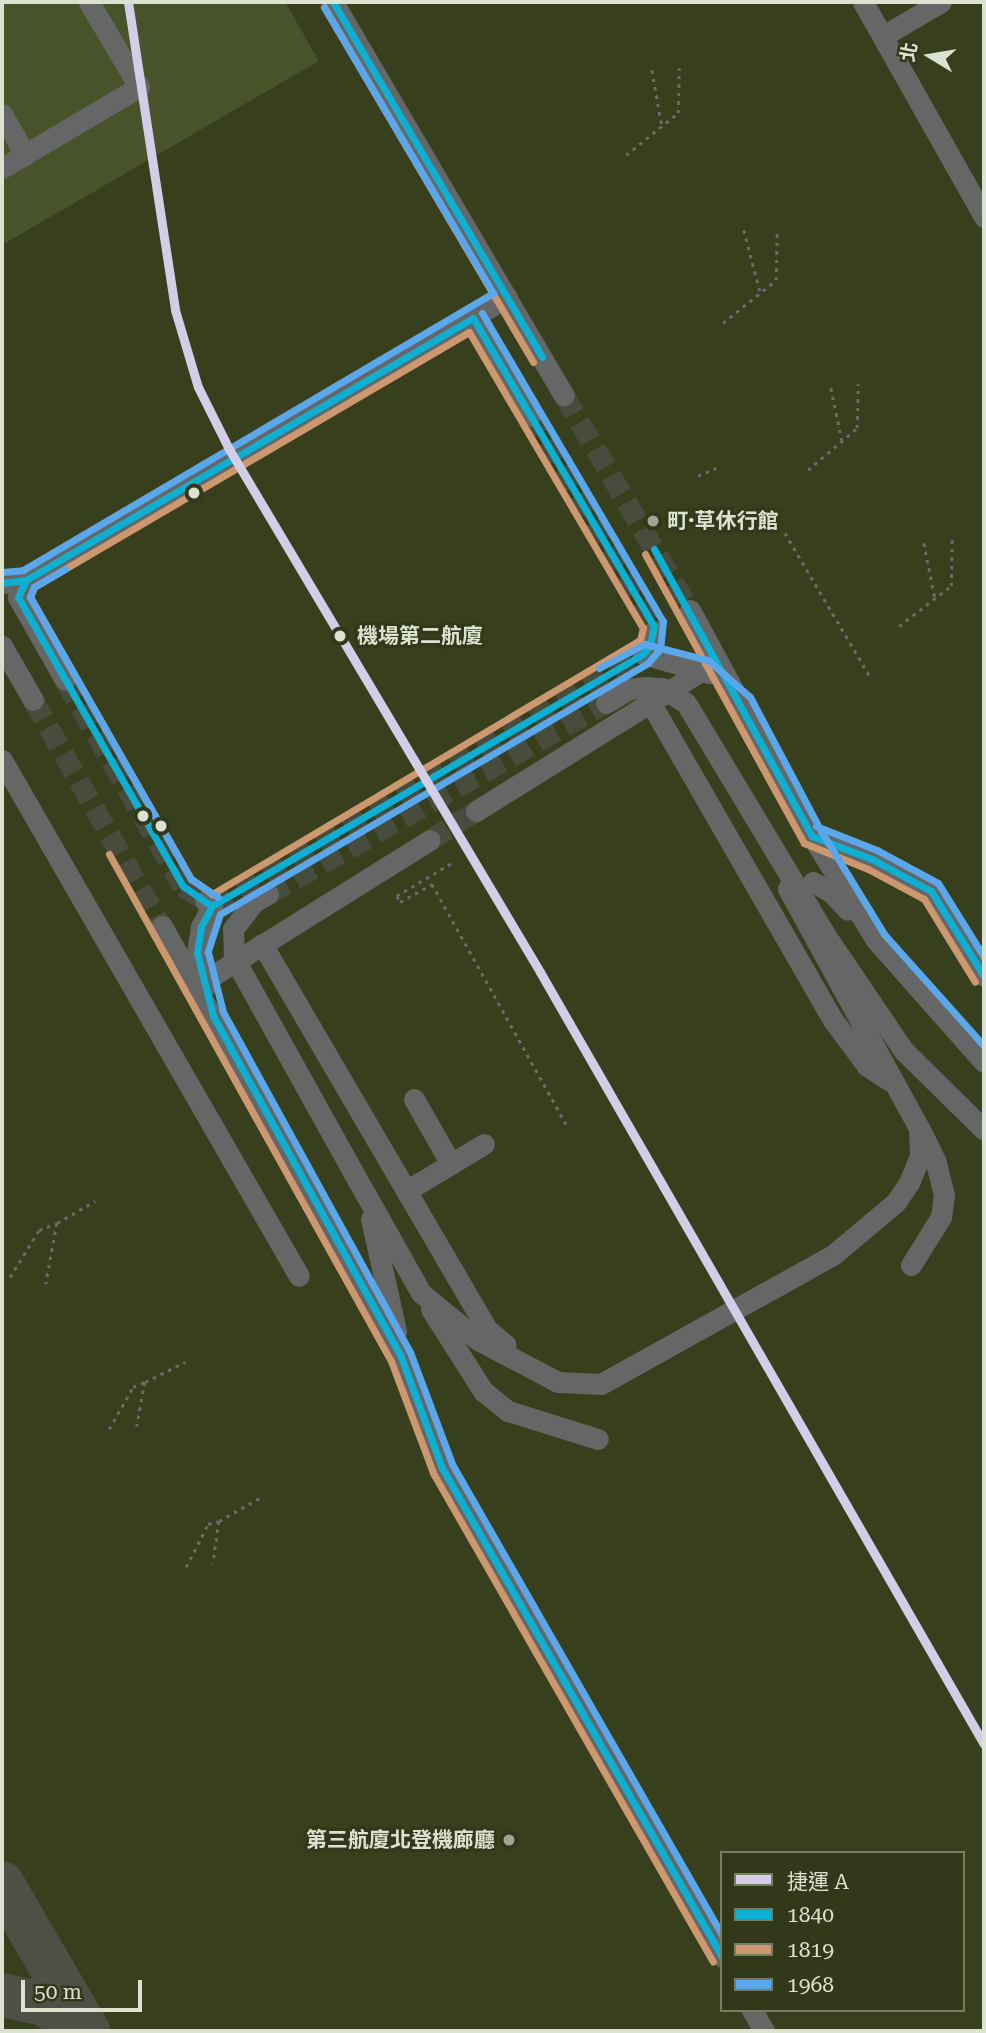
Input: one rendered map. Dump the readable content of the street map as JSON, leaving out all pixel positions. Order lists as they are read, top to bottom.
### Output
{
  "places": ["町·草休行館", "機場第二航廈", "第三航廈北登機廊廳"],
  "lines": [
    "metro line A",
    "transit line 1840",
    "transit line 1819",
    "transit line 1968"
  ],
  "legend": [
    "捷運 A",
    "1840",
    "1819",
    "1968"
  ],
  "scale_bar": "50 m",
  "north": "left"
}
